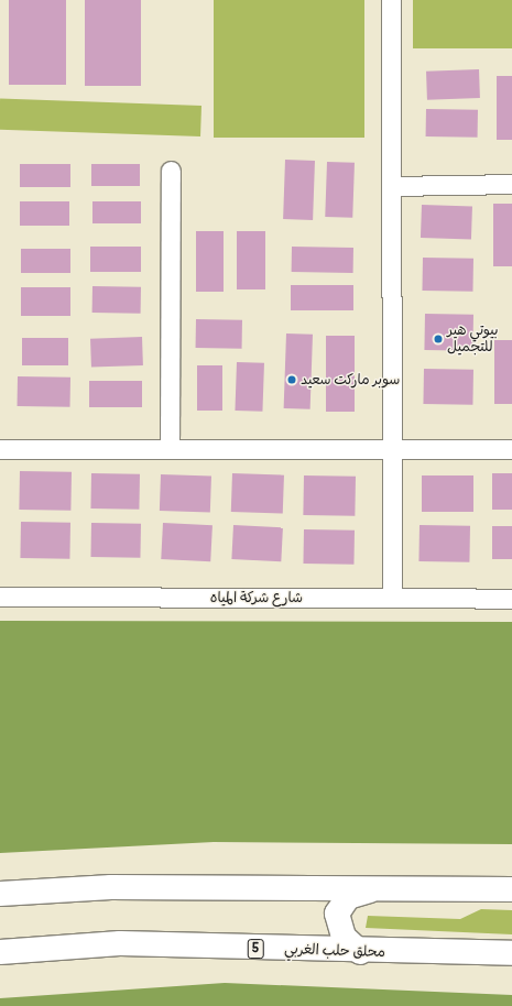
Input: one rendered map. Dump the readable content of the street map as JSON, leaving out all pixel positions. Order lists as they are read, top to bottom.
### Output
{
  "streets": {
    "highway": ["5", "محلق حلب الغربي"],
    "street": ["شارع شركة المياه"]
  },
  "places": ["بيوتي هير للتجميل", "سوبر ماركت سعيد"]
}
